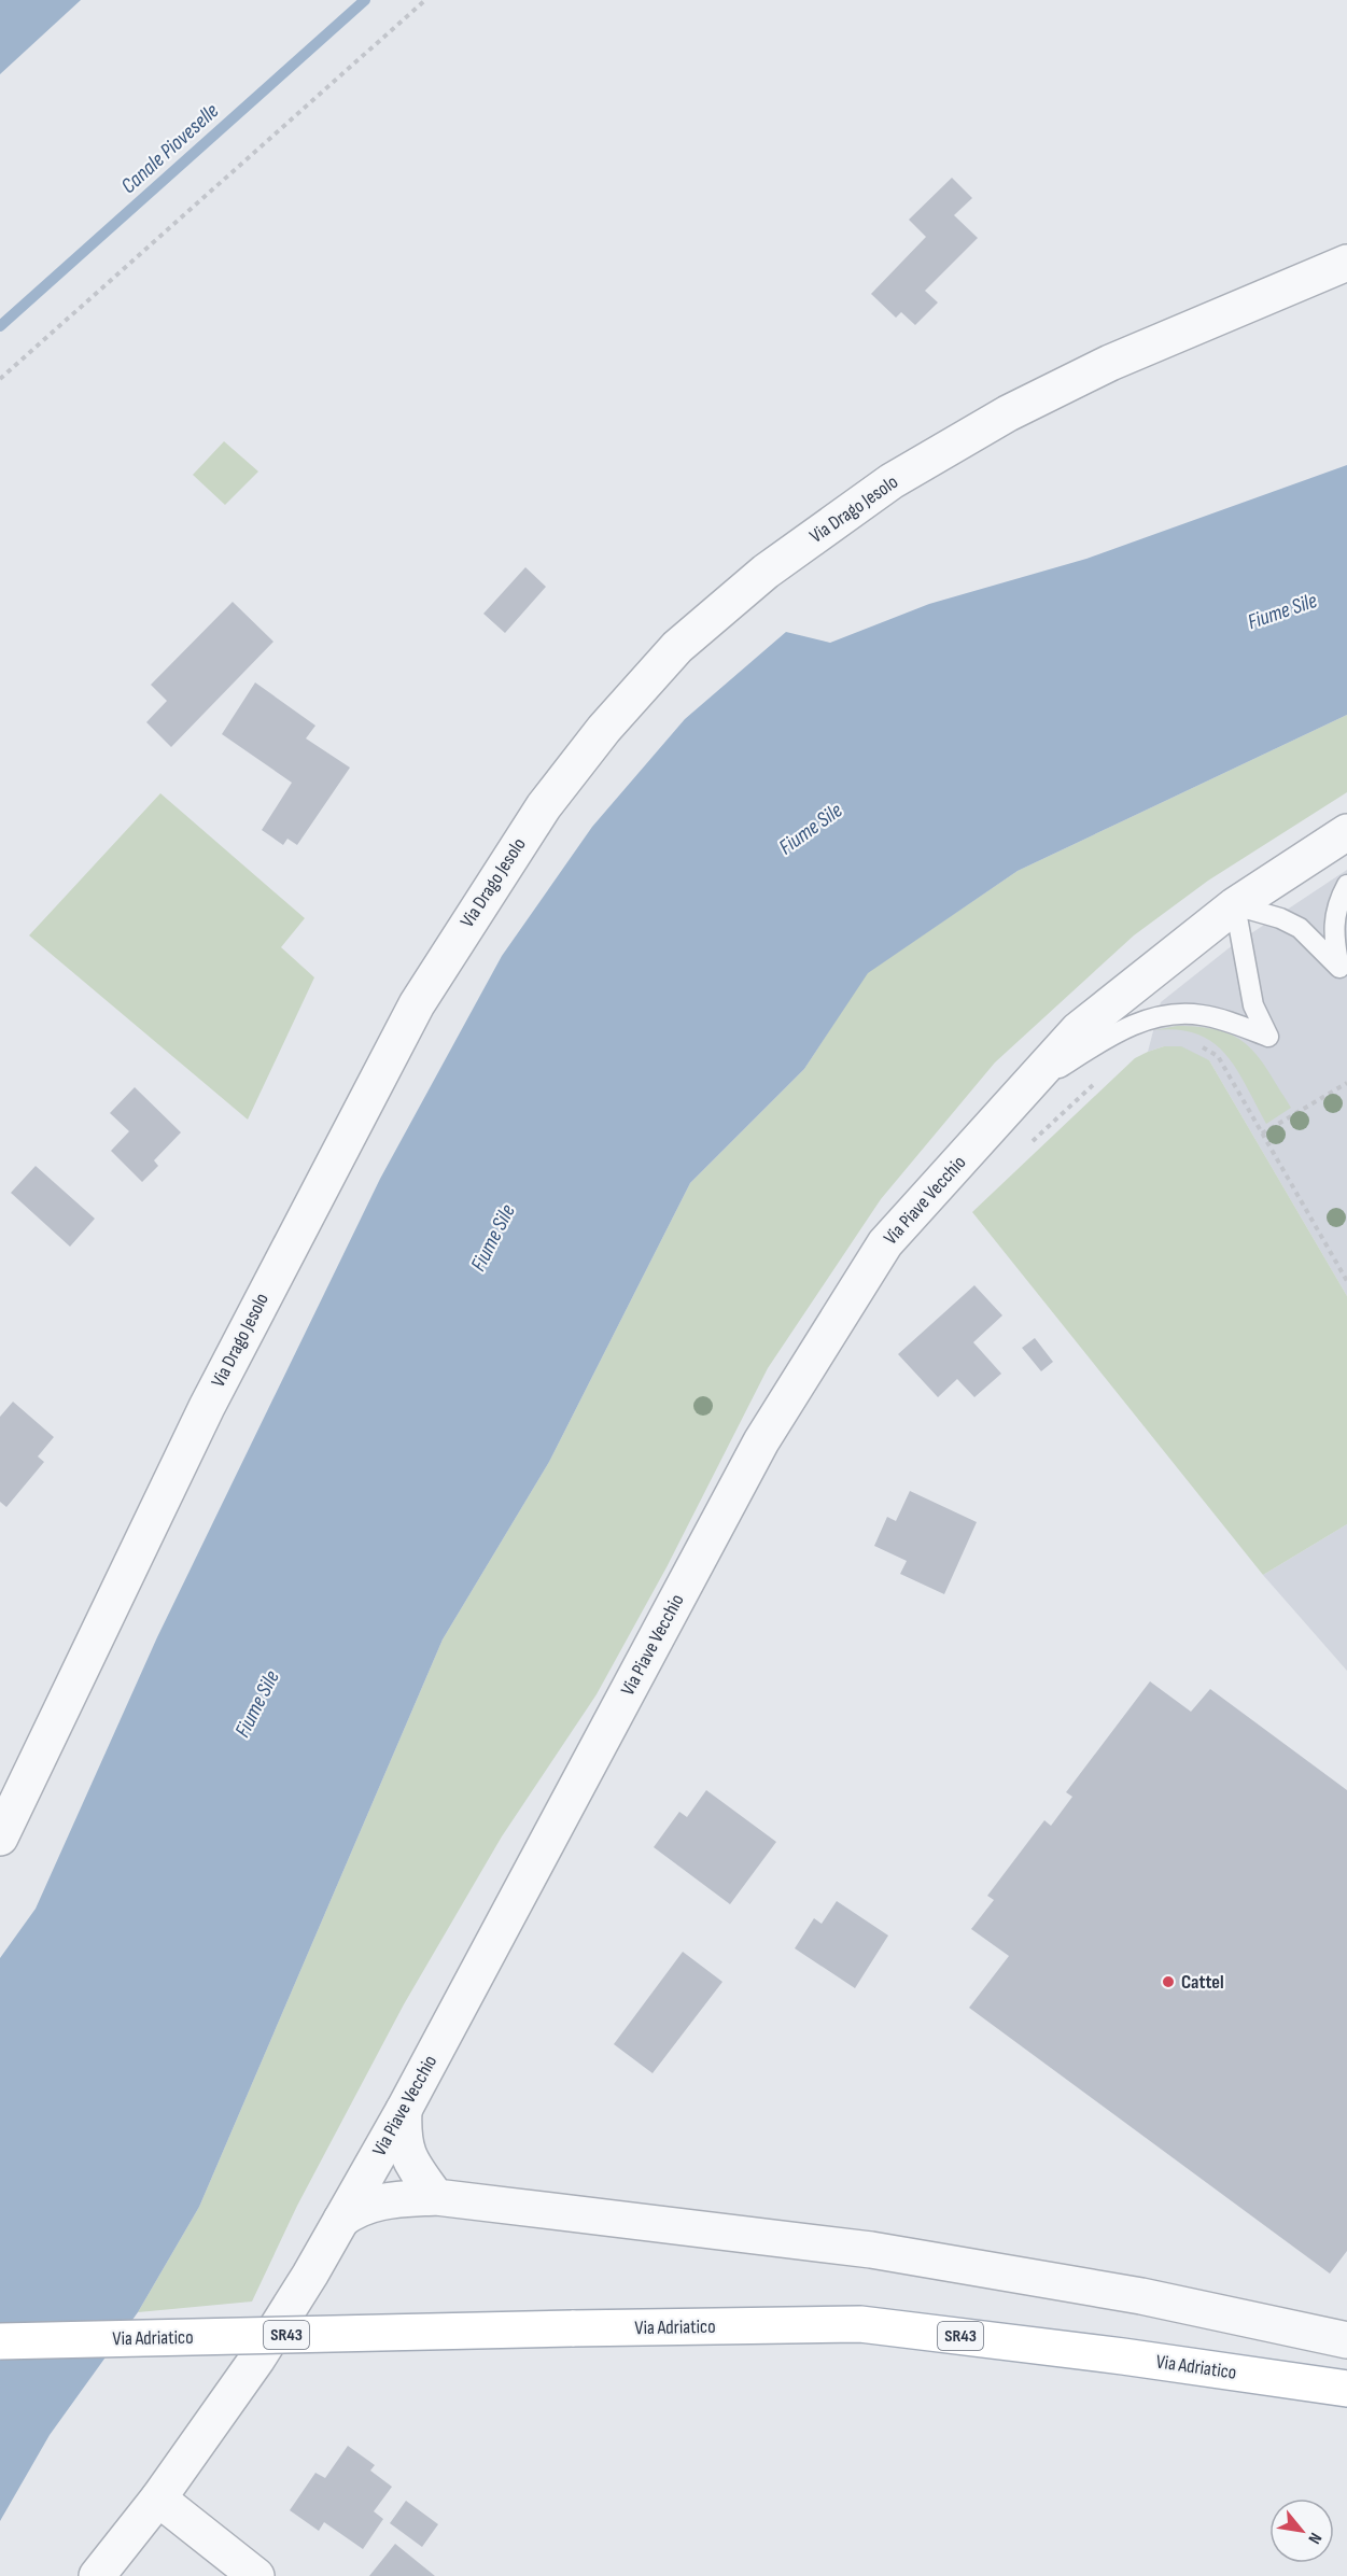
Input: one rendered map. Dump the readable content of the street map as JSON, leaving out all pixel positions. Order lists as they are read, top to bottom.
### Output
{
  "streets": {
    "main road": ["Via Adriatico", "SR43"],
    "street": ["Via Drago Jesolo", "Via Piave Vecchio"]
  },
  "water": ["Canale Pioveselle", "Fiume Sile"],
  "places": ["Cattel"],
  "north": "bottom right"
}
